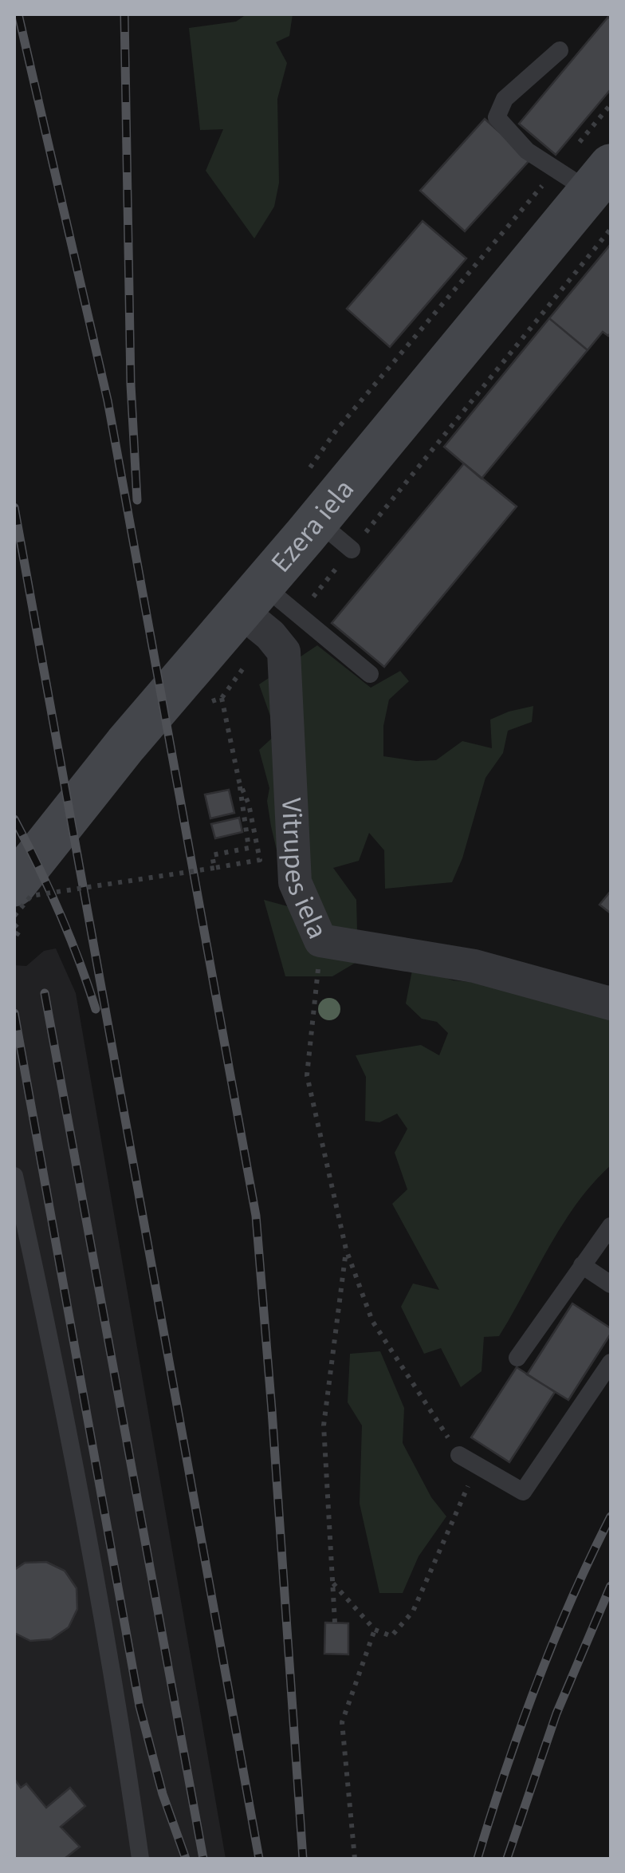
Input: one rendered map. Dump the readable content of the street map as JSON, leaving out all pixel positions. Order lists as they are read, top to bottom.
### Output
{
  "streets": {
    "street": ["Ezera iela", "Vitrupes iela"]
  },
  "crossings": [
    ["Ezera iela", "Vitrupes iela"]
  ]
}
